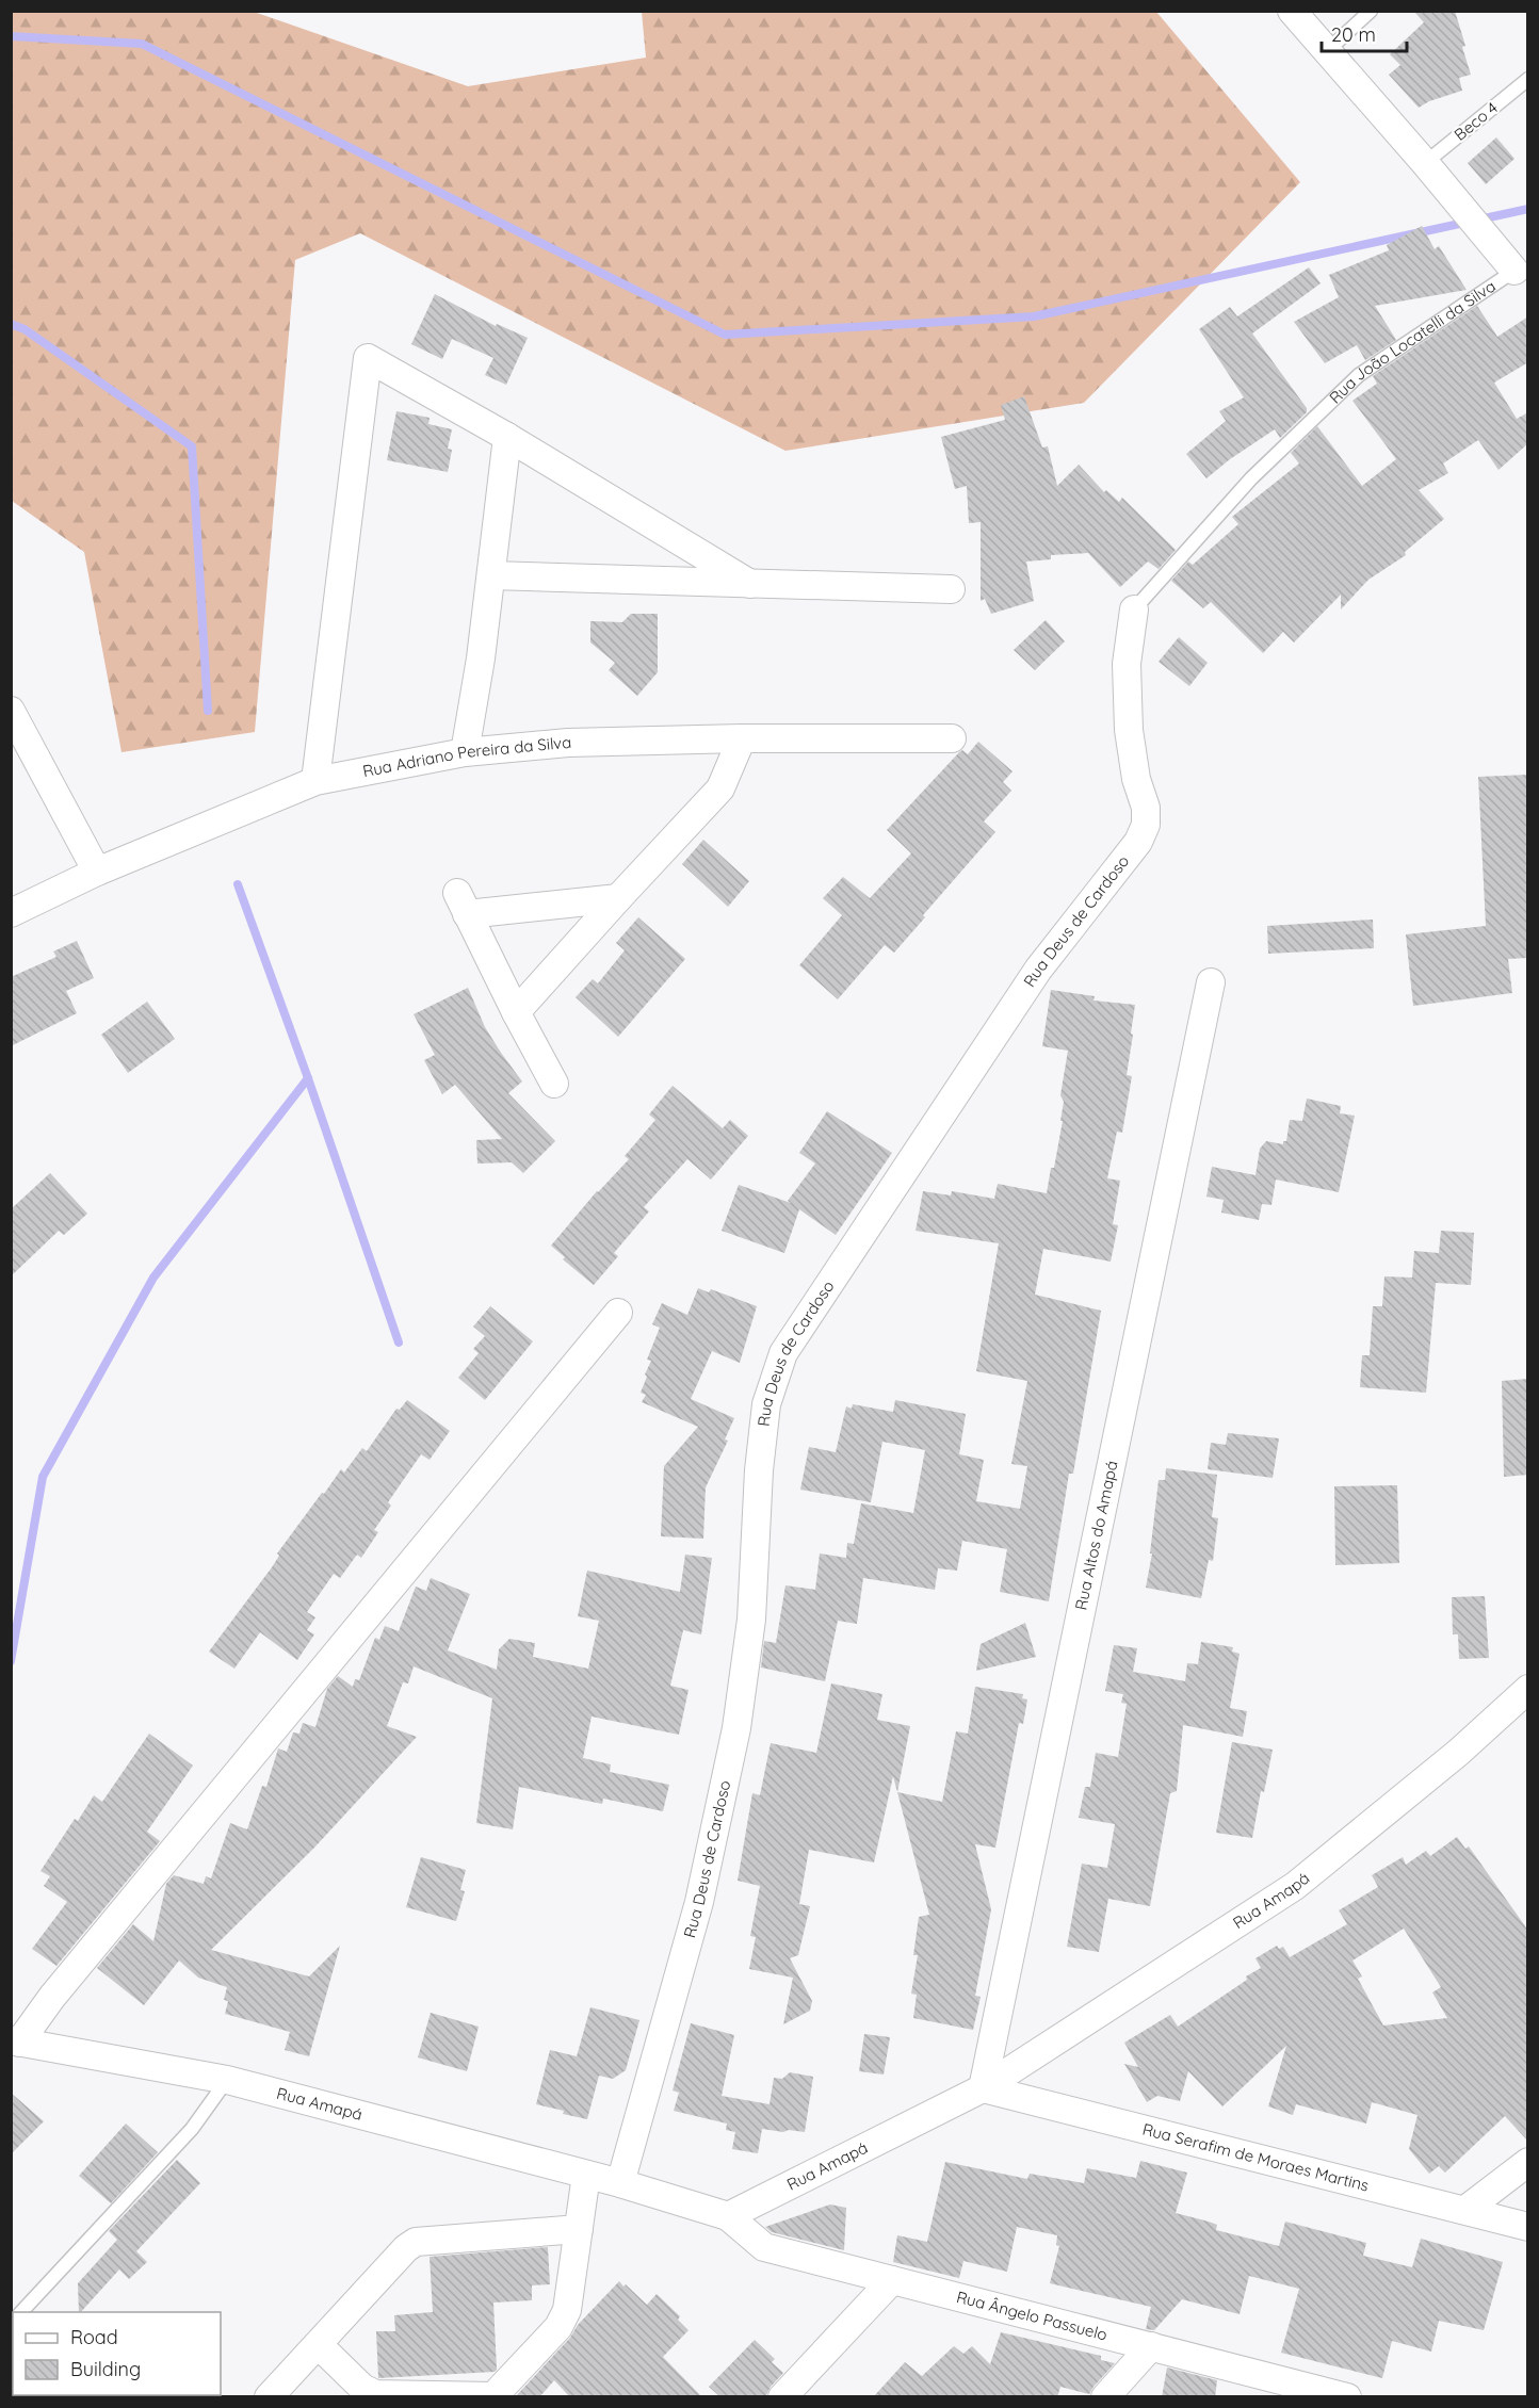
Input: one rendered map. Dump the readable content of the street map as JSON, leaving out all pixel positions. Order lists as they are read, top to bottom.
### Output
{
  "streets": {
    "street": [
      "Rua João Locatelli da Silva",
      "Rua Adriano Pereira da Silva",
      "Rua Deus de Cardoso",
      "Rua Altos do Amapá",
      "Rua Amapá",
      "Rua Serafim de Moraes Martins",
      "Rua Ângelo Passuelo"
    ],
    "lane": ["Beco 4"]
  },
  "crossings": [
    ["Beco 4", "Rua João Locatelli da Silva"],
    ["Rua João Locatelli da Silva", "Rua Deus de Cardoso"],
    ["Rua Deus de Cardoso", "Rua Amapá"],
    ["Rua Altos do Amapá", "Rua Amapá"],
    ["Rua Altos do Amapá", "Rua Serafim de Moraes Martins"],
    ["Rua Amapá", "Rua Serafim de Moraes Martins"],
    ["Rua Amapá", "Rua Ângelo Passuelo"]
  ],
  "legend": ["Road", "Building"],
  "scale_bar": "20 m"
}
